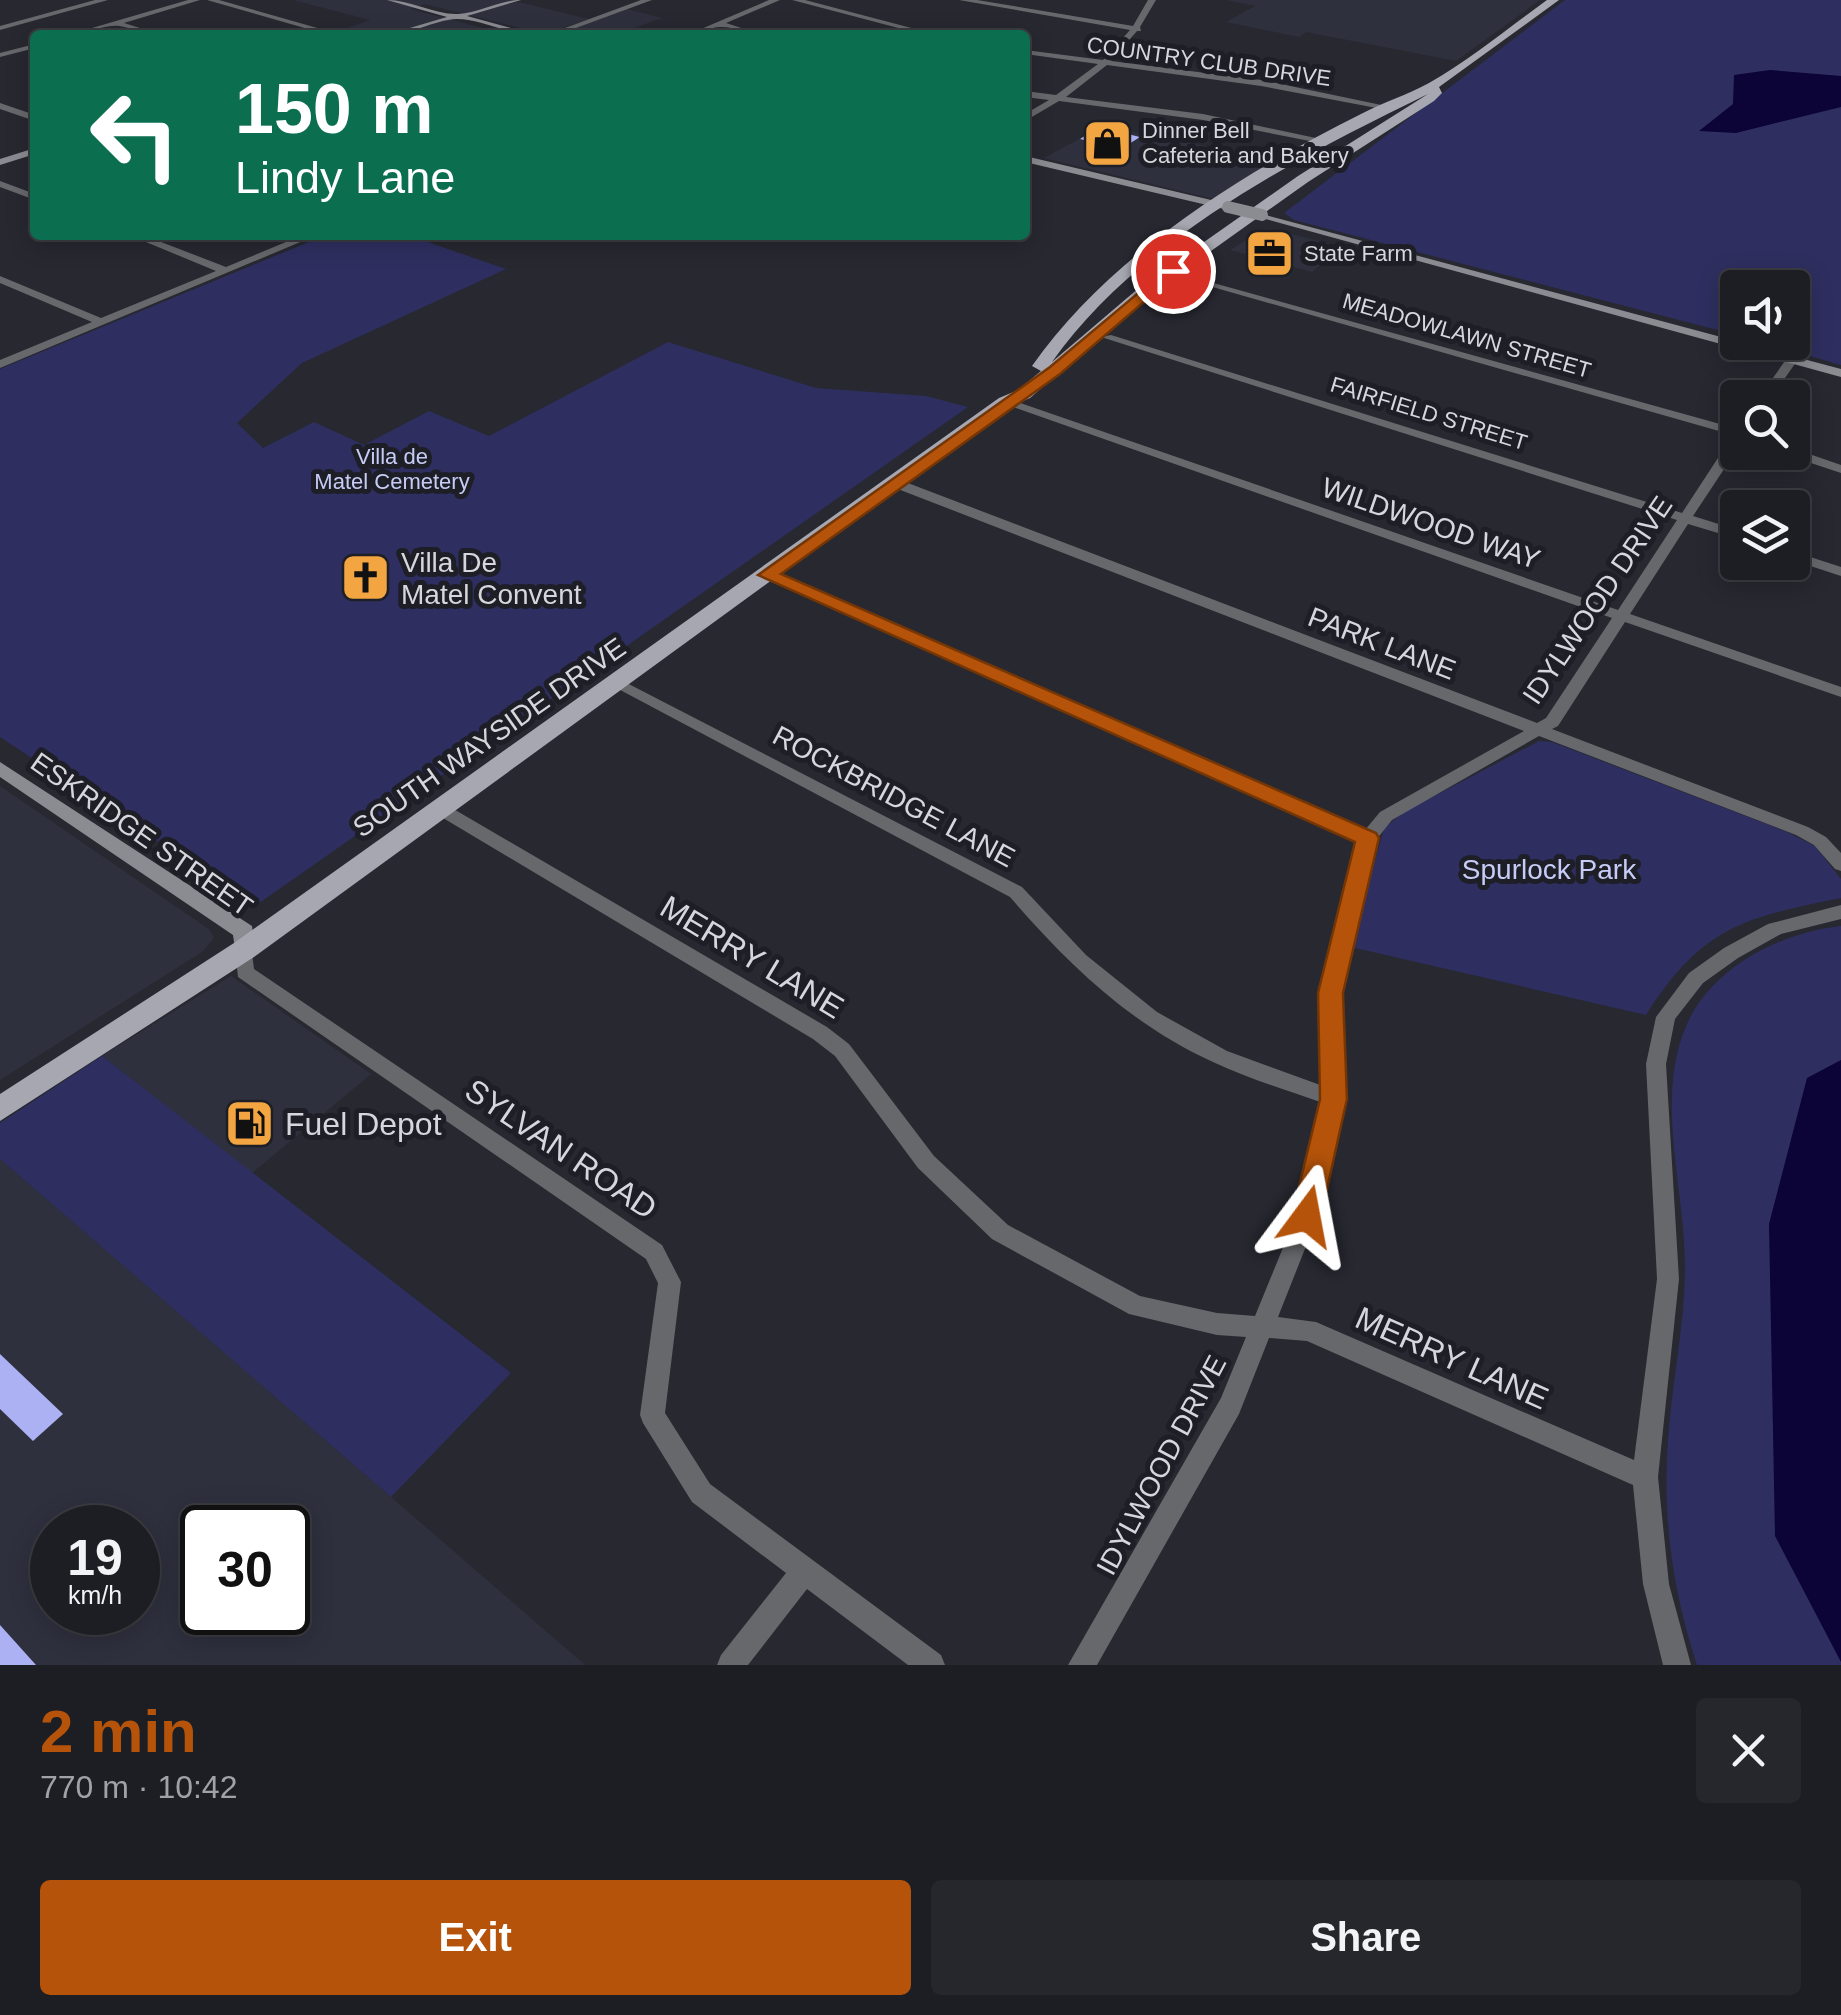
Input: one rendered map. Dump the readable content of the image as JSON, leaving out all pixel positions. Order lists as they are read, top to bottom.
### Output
{
  "streets": {
    "main road": ["SOUTH WAYSIDE DRIVE", "ESKRIDGE STREET"],
    "street": [
      "COUNTRY CLUB DRIVE",
      "MEADOWLAWN STREET",
      "FAIRFIELD STREET",
      "WILDWOOD WAY",
      "IDYLWOOD DRIVE",
      "PARK LANE",
      "ROCKBRIDGE LANE",
      "MERRY LANE",
      "SYLVAN ROAD"
    ]
  },
  "crossings": [
    ["FAIRFIELD STREET", "IDYLWOOD DRIVE"],
    ["WILDWOOD WAY", "IDYLWOOD DRIVE"],
    ["WILDWOOD WAY", "SOUTH WAYSIDE DRIVE"],
    ["IDYLWOOD DRIVE", "PARK LANE"],
    ["IDYLWOOD DRIVE", "ROCKBRIDGE LANE"],
    ["IDYLWOOD DRIVE", "MERRY LANE"],
    ["PARK LANE", "SOUTH WAYSIDE DRIVE"],
    ["SOUTH WAYSIDE DRIVE", "ROCKBRIDGE LANE"],
    ["SOUTH WAYSIDE DRIVE", "ESKRIDGE STREET"],
    ["SOUTH WAYSIDE DRIVE", "MERRY LANE"],
    ["SOUTH WAYSIDE DRIVE", "SYLVAN ROAD"],
    ["ESKRIDGE STREET", "SYLVAN ROAD"]
  ],
  "parks": ["Villa de Matel Cemetery", "Spurlock Park"],
  "places": {
    "shop": ["Dinner Bell Cafeteria and Bakery"],
    "office": ["State Farm"],
    "church": ["Villa De Matel Convent"],
    "fuel station": ["Fuel Depot"]
  },
  "page": {
    "turn": ["150 m", "Lindy Lane"],
    "speed": "19 km/h",
    "limit": "30",
    "heading": ["2 min", "770 m · 10:42"],
    "buttons": ["Exit", "Share"]
  }
}
